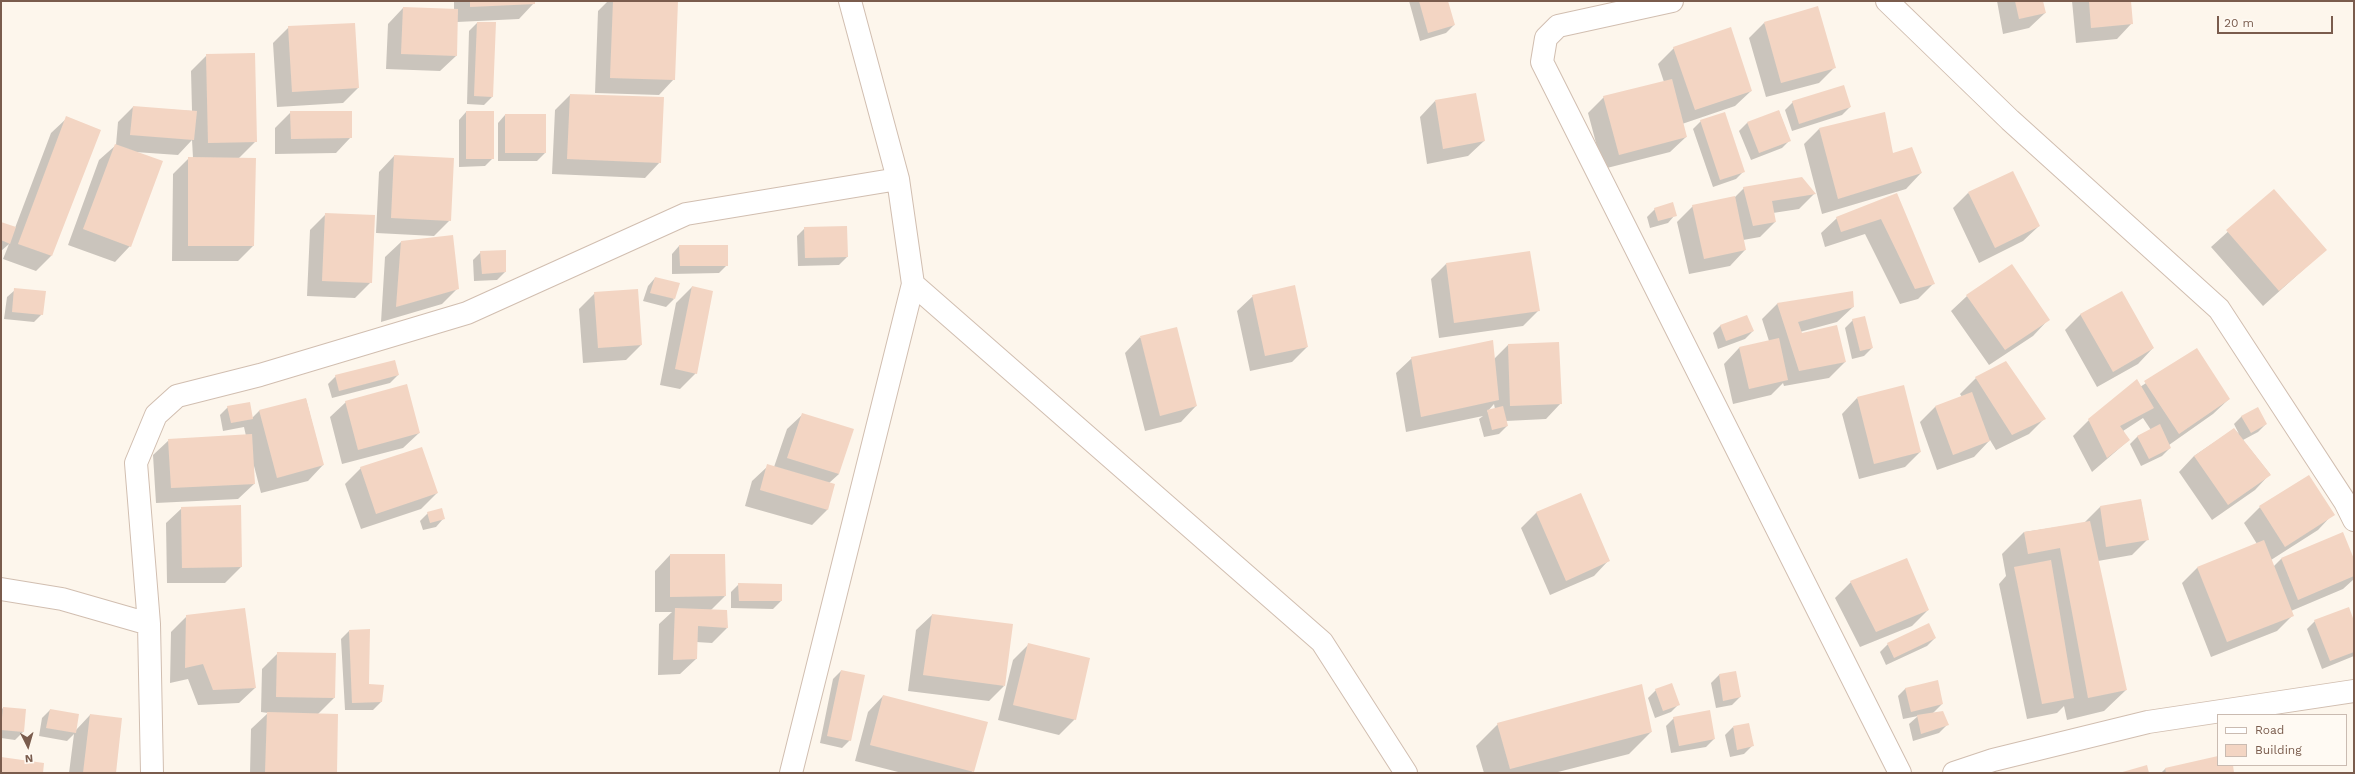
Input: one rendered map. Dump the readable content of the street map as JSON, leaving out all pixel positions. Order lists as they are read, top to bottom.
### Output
{
  "legend": ["Road", "Building"],
  "scale_bar": "20 m",
  "north": "bottom"
}
